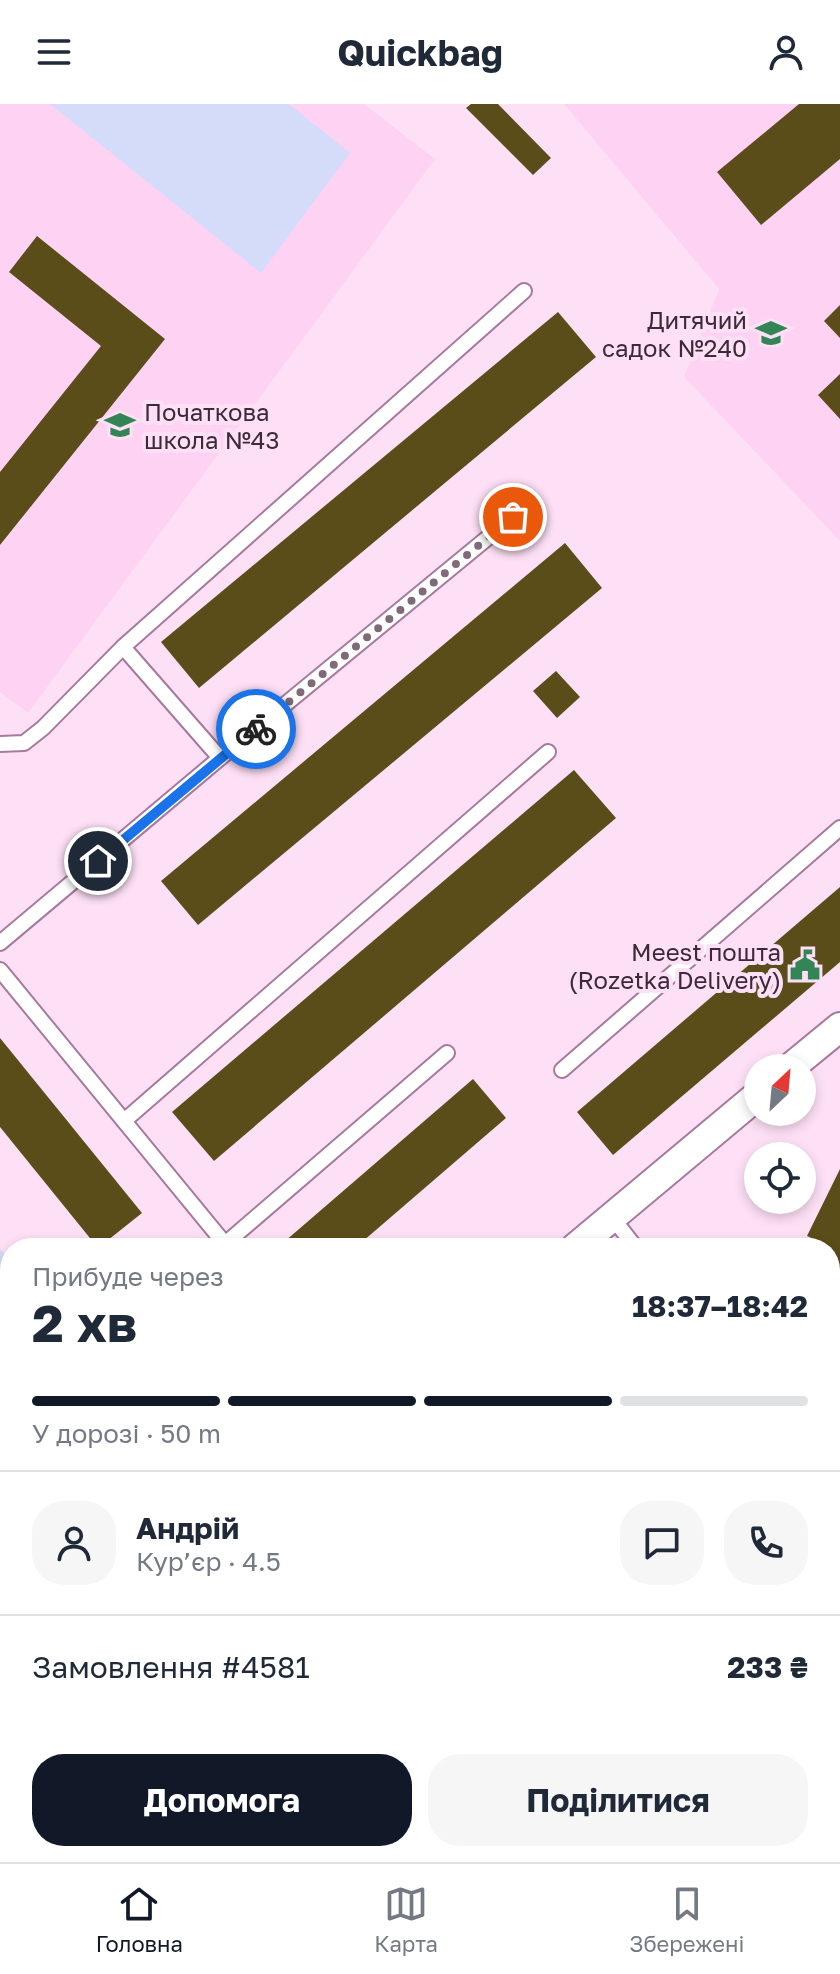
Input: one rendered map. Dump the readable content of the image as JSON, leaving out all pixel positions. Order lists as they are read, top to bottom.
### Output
{
  "places": {
    "school or university": ["Дитячий садок №240", "Початкова школа №43"],
    "public building": ["Meest пошта (Rozetka Delivery)"]
  },
  "north": "top right",
  "page": {
    "header": "Quickbag",
    "heading": ["2 хв", "Прибуде через", "18:37–18:42"],
    "panel": [
      "Андрій",
      "Кур’єр · 4.5",
      "Замовлення #4581",
      "233 ₴"
    ],
    "bar": "У дорозі · 50 m",
    "buttons": ["Допомога", "Поділитися"],
    "tabs": ["Головна", "Карта", "Збережені"]
  }
}
